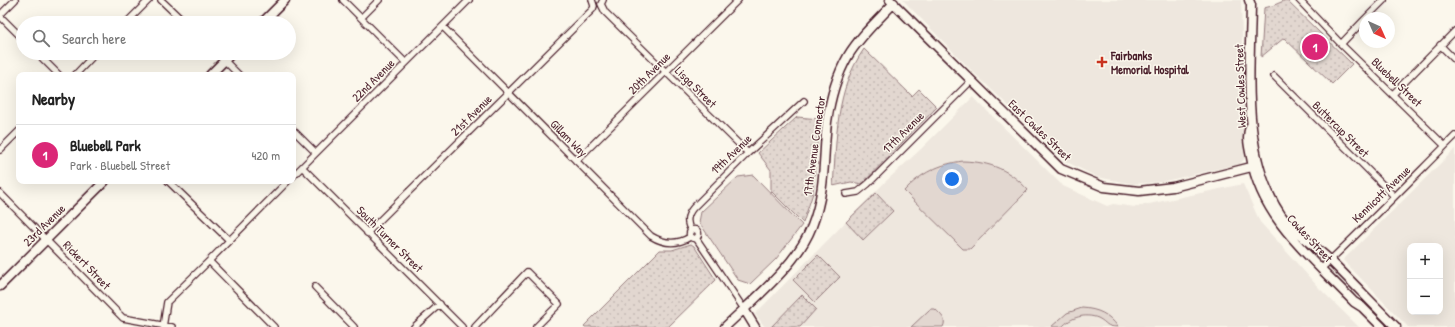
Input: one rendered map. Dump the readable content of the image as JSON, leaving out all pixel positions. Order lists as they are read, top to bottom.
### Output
{
  "streets": {
    "street": [
      "20th Avenue",
      "22nd Avenue",
      "Bluebell Street",
      "West Cowles Street",
      "Lisga Street",
      "21st Avenue",
      "Buttercup Street",
      "East Cowles Street",
      "17th Avenue",
      "Gillam Way",
      "17th Avenue Connector",
      "19th Avenue",
      "Kennicott Avenue",
      "23rd Avenue",
      "Cowles Street",
      "South Turner Street",
      "Rickert Street"
    ]
  },
  "crossings": [
    ["20th Avenue", "Lisga Street"],
    ["20th Avenue", "Gillam Way"],
    ["22nd Avenue", "Gillam Way"],
    ["22nd Avenue", "South Turner Street"],
    ["Bluebell Street", "Kennicott Avenue"],
    ["West Cowles Street", "East Cowles Street"],
    ["West Cowles Street", "Cowles Street"],
    ["Lisga Street", "19th Avenue"],
    ["21st Avenue", "Gillam Way"],
    ["21st Avenue", "South Turner Street"],
    ["Buttercup Street", "Kennicott Avenue"],
    ["East Cowles Street", "17th Avenue"],
    ["East Cowles Street", "17th Avenue Connector"],
    ["East Cowles Street", "Cowles Street"],
    ["Gillam Way", "19th Avenue"],
    ["Kennicott Avenue", "Cowles Street"],
    ["23rd Avenue", "Rickert Street"]
  ],
  "places": {
    "health": ["Fairbanks Memorial Hospital"]
  },
  "north": "bottom right",
  "page": {
    "search": "Search here",
    "pins": "1",
    "heading": "Nearby",
    "list": [
      {
        "mark": "1",
        "name": "Bluebell Park",
        "note": "Park · Bluebell Street",
        "value": "420 m"
      }
    ],
    "map_buttons": ["+", "−"]
  }
}
